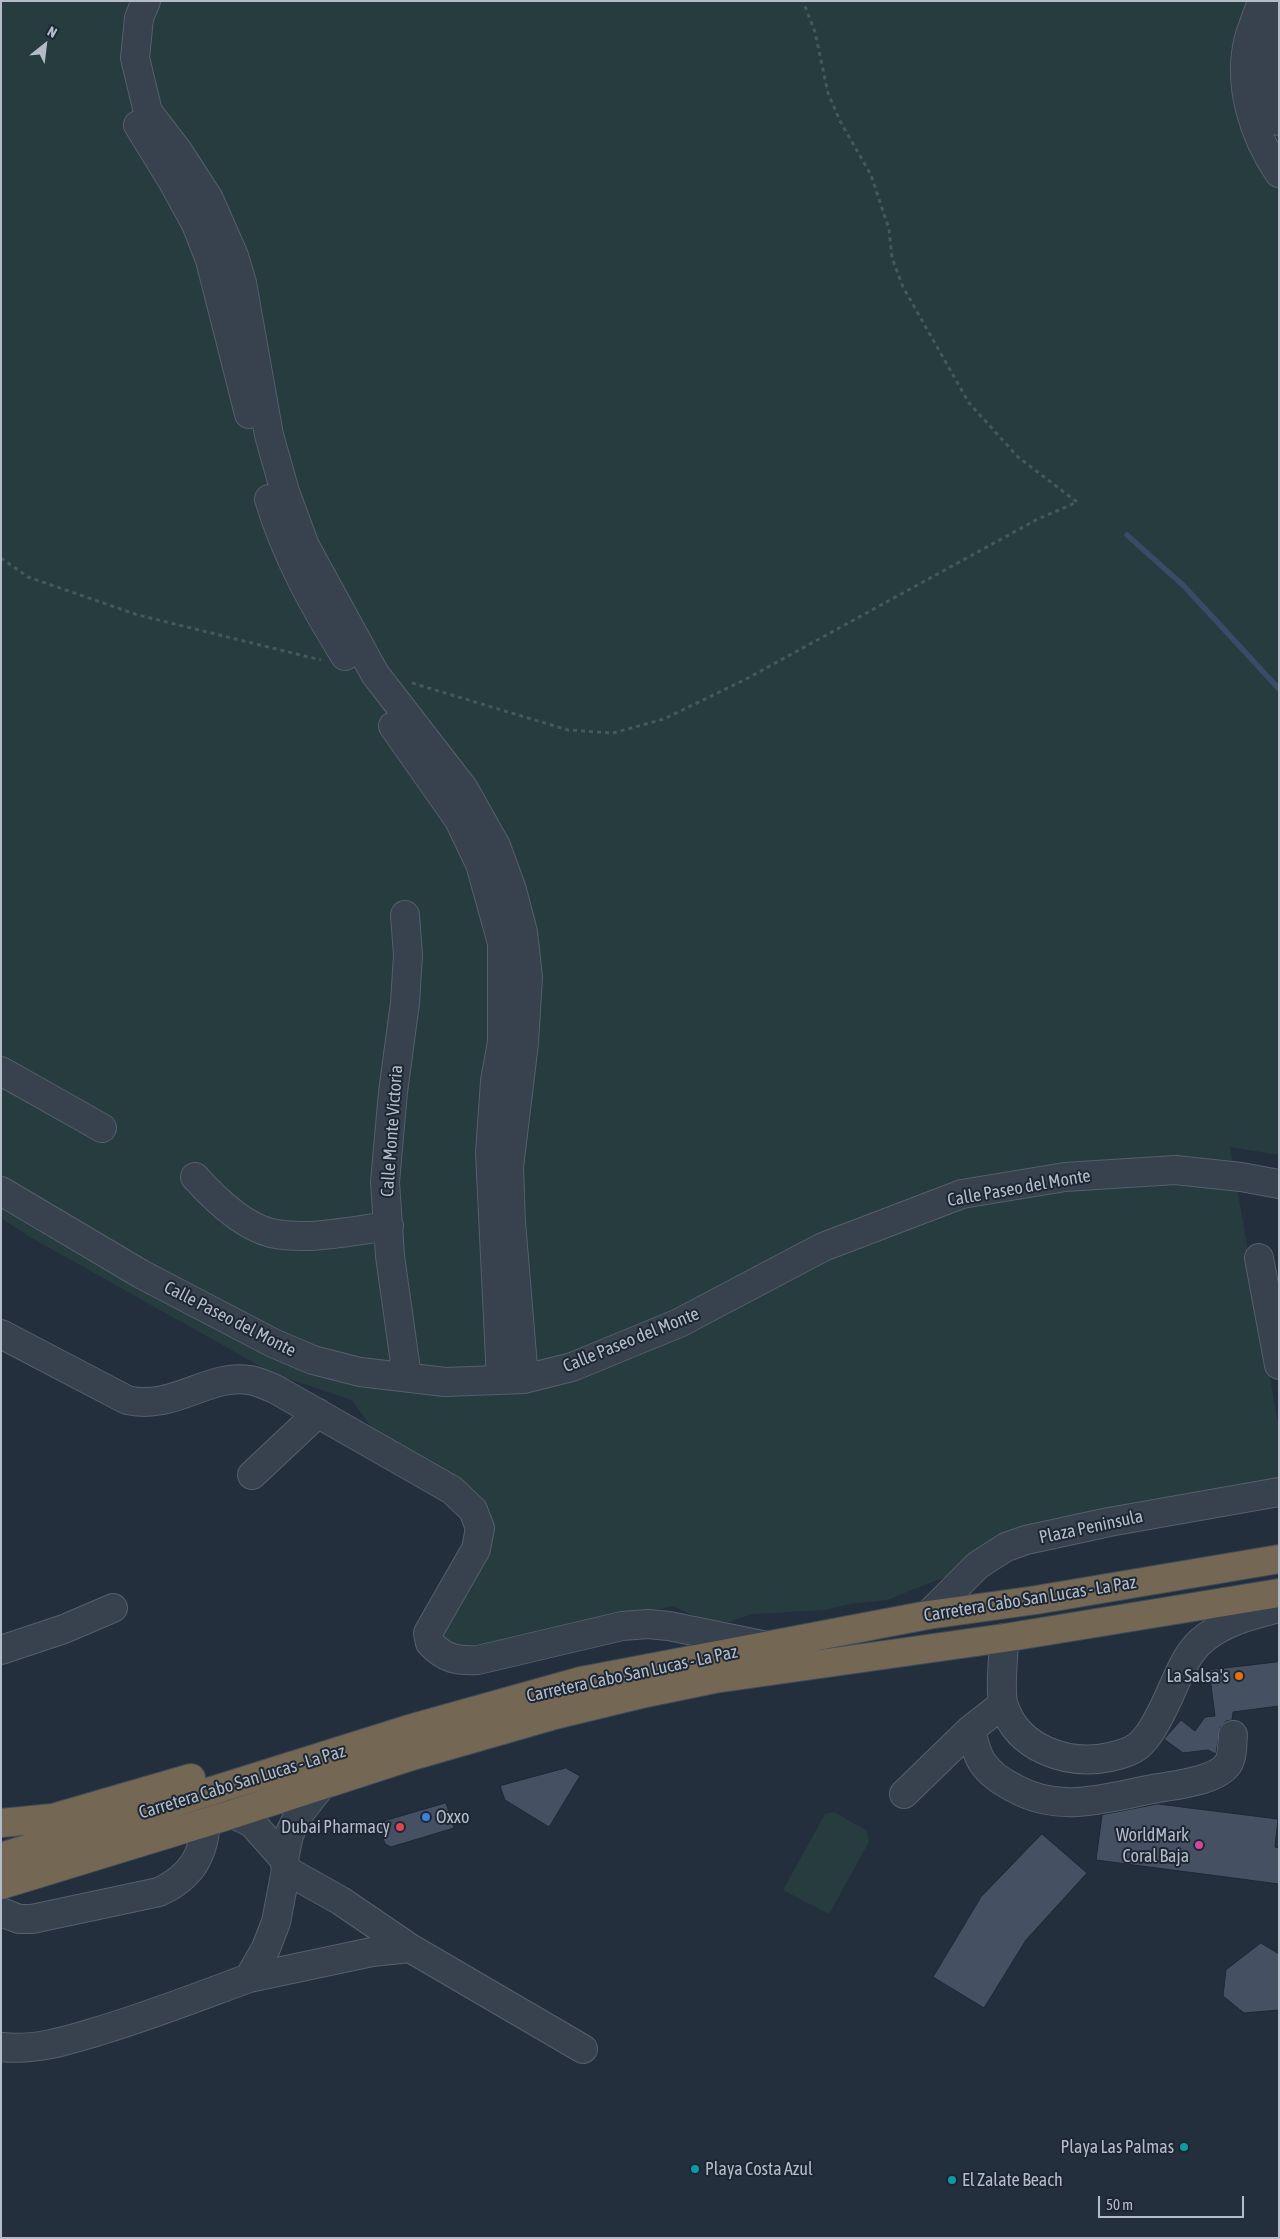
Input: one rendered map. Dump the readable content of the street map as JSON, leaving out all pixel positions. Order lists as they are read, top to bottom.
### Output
{
  "streets": {
    "highway": ["Carretera Cabo San Lucas - La Paz"],
    "street": ["Calle Monte Victoria", "Calle Paseo del Monte", "Plaza Peninsula"]
  },
  "crossings": [
    ["Calle Monte Victoria", "Calle Paseo del Monte"],
    ["Plaza Peninsula", "Carretera Cabo San Lucas - La Paz"]
  ],
  "places": [
    "La Salsa's",
    "Oxxo",
    "Dubai Pharmacy",
    "WorldMark Coral Baja",
    "Playa Las Palmas",
    "Playa Costa Azul",
    "El Zalate Beach"
  ],
  "scale_bar": "50 m",
  "north": "top right"
}
